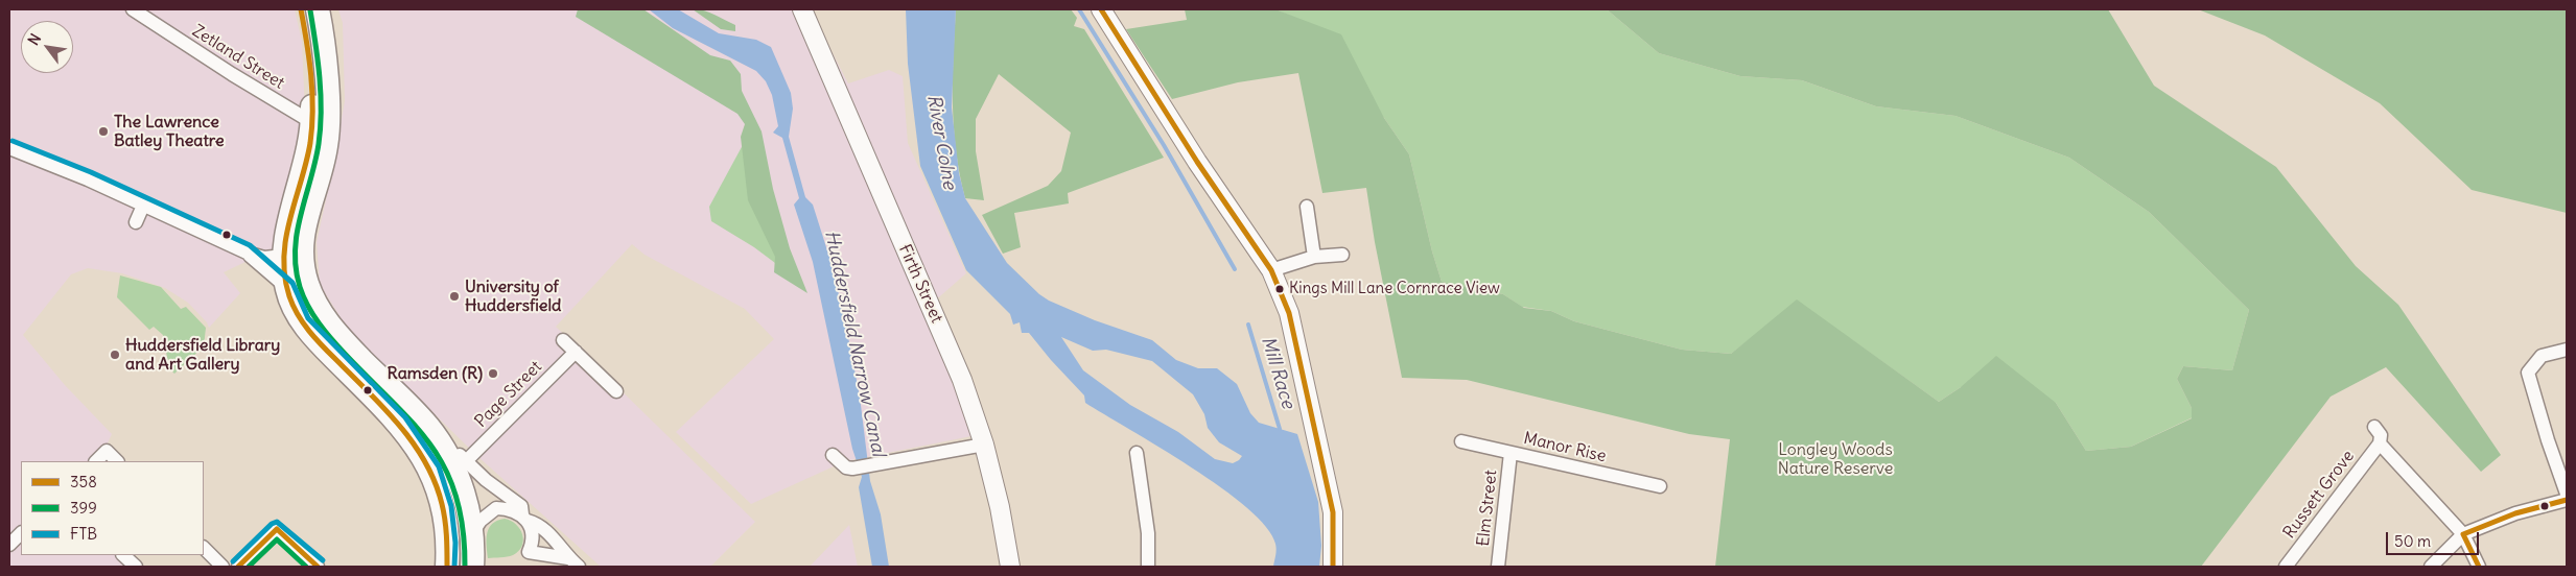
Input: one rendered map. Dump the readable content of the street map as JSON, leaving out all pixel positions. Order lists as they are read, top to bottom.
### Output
{
  "streets": {
    "street": [
      "Zetland Street",
      "Firth Street",
      "Page Street",
      "Manor Rise",
      "Russett Grove",
      "Elm Street"
    ]
  },
  "crossings": [
    ["Manor Rise", "Elm Street"]
  ],
  "water": ["River Colne", "Huddersfield Narrow Canal", "Mill Race"],
  "parks": ["Longley Woods Nature Reserve"],
  "places": [
    "The Lawrence Batley Theatre",
    "Kings Mill Lane Cornrace View",
    "University of Huddersfield",
    "Huddersfield Library and Art Gallery",
    "Ramsden (R)"
  ],
  "lines": ["transit line 358", "transit line 399", "transit line FTB"],
  "legend": ["358", "399", "FTB"],
  "scale_bar": "50 m",
  "north": "top left"
}
